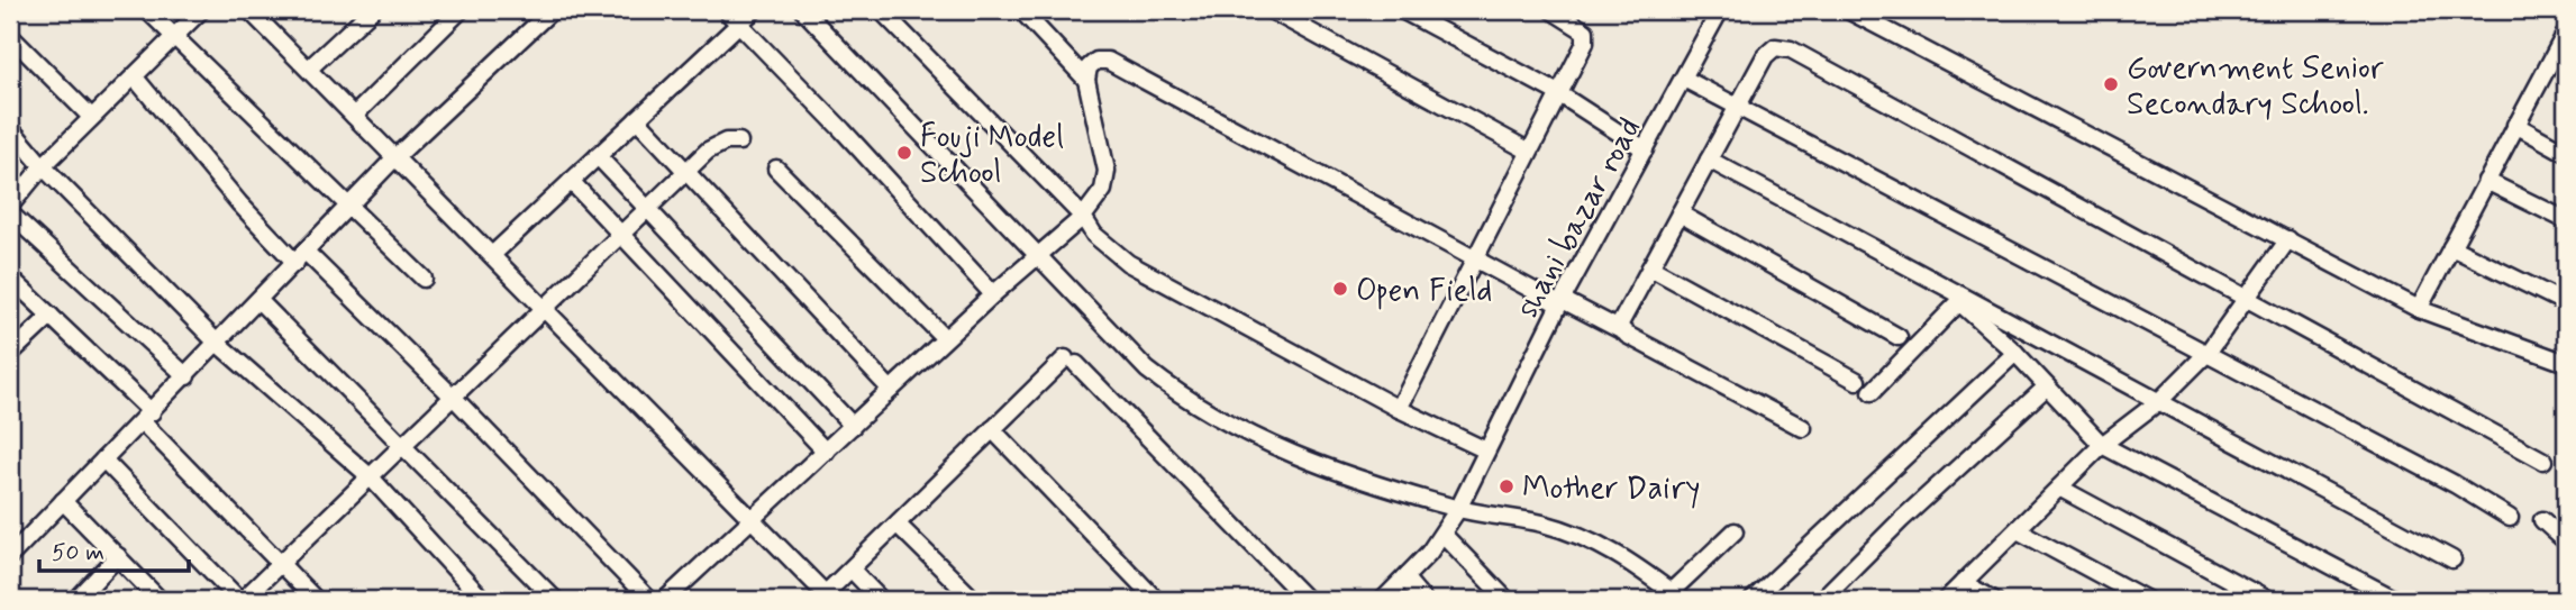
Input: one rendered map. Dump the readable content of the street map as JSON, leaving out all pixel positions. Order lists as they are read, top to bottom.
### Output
{
  "streets": {
    "street": ["shani bazar road"]
  },
  "places": [
    "Government Senior Secondary School.",
    "Fouji Model School",
    "Open Field",
    "Mother Dairy"
  ],
  "scale_bar": "50 m"
}
